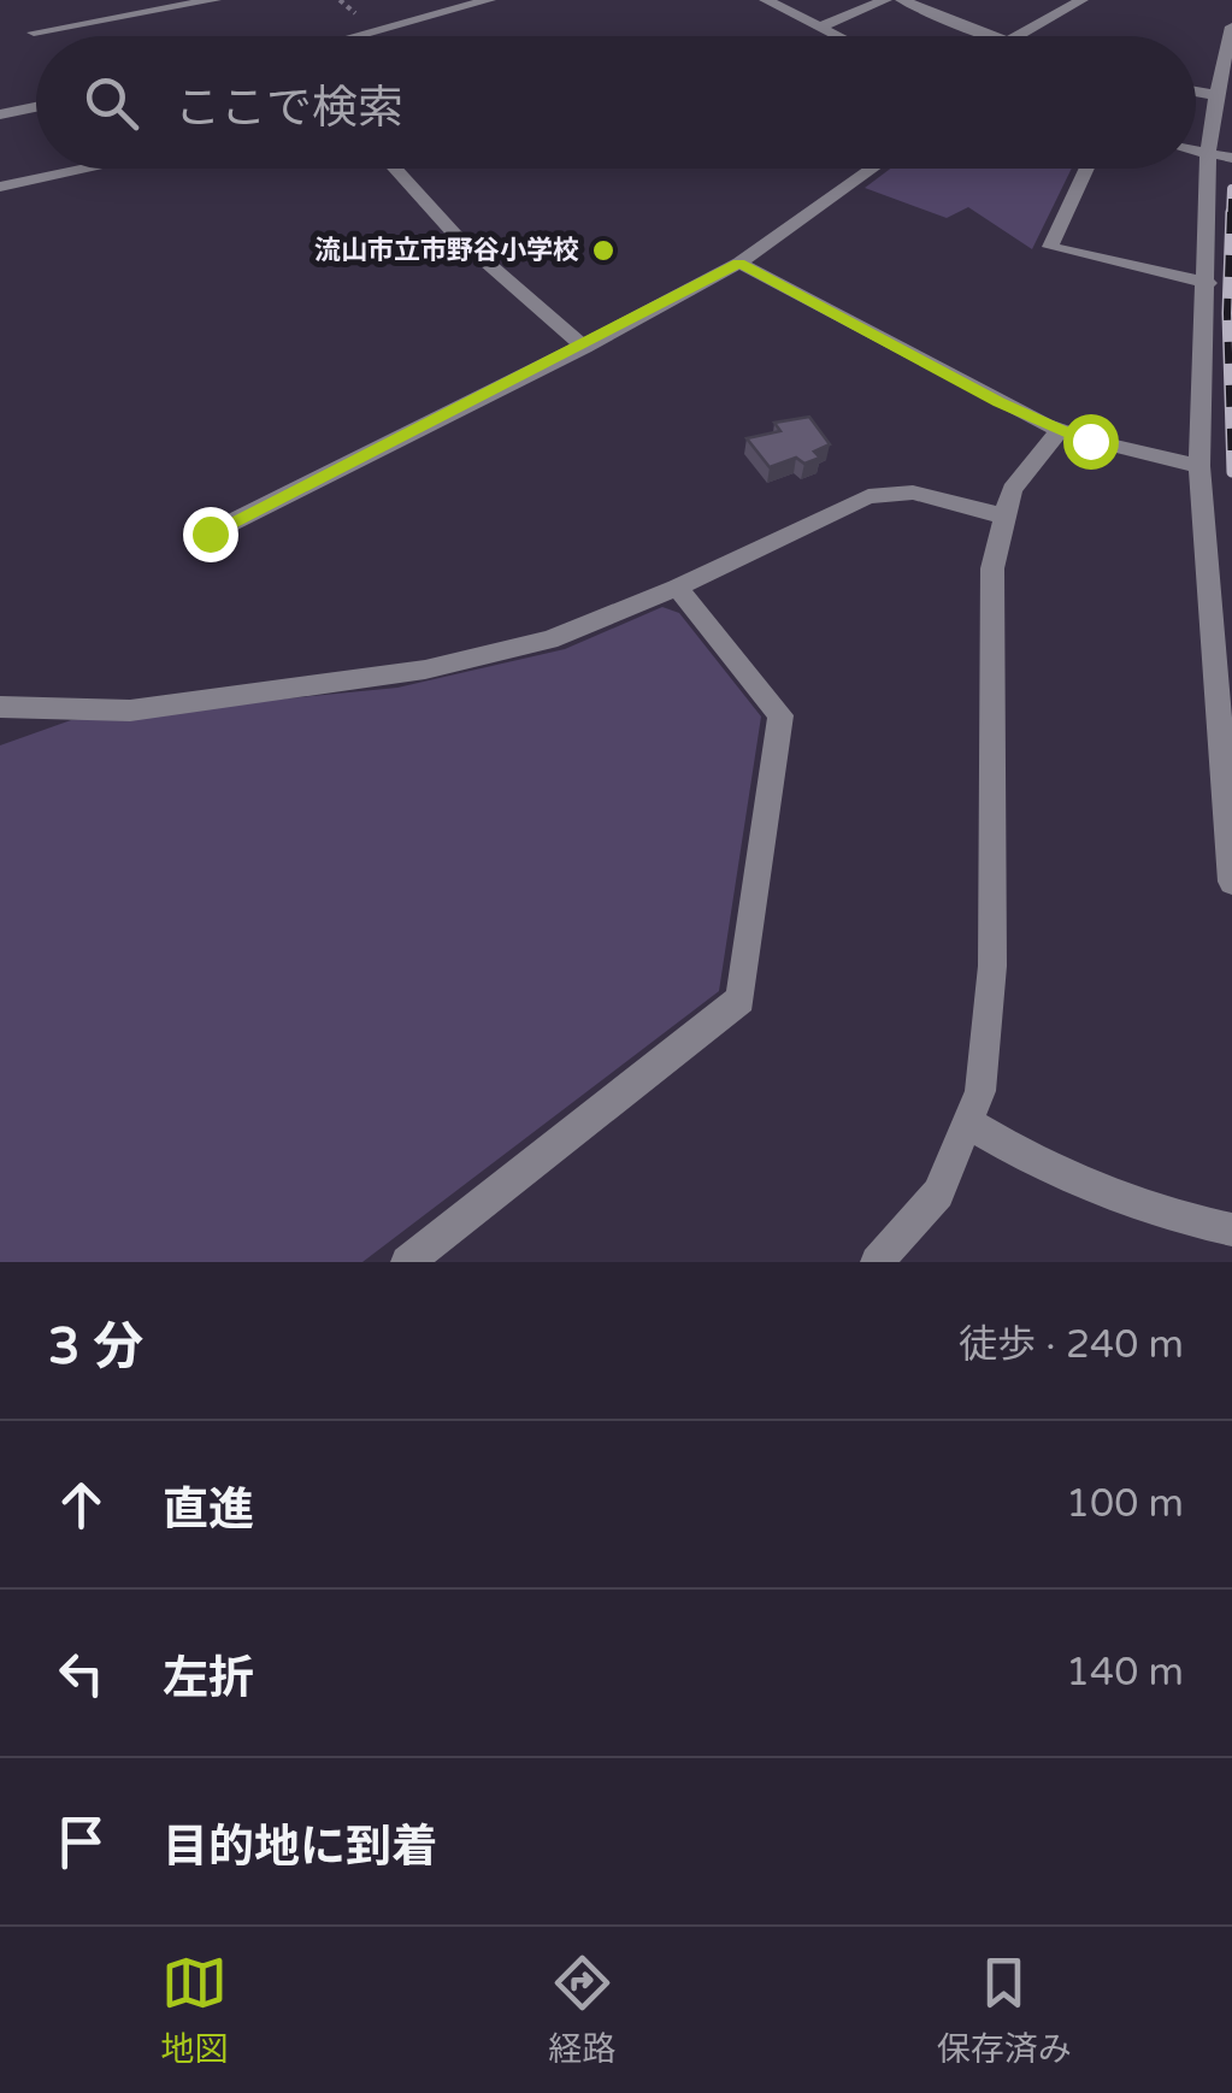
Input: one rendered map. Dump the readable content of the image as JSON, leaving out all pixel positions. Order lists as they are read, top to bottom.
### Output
{
  "places": ["流山市立市野谷小学校"],
  "page": {
    "search": "ここで検索",
    "heading": ["3 分", "徒歩 · 240 m"],
    "list": [
      ["直進", "100 m"],
      ["左折", "140 m"],
      "目的地に到着"
    ],
    "nav": ["地図", "経路", "保存済み"]
  }
}
